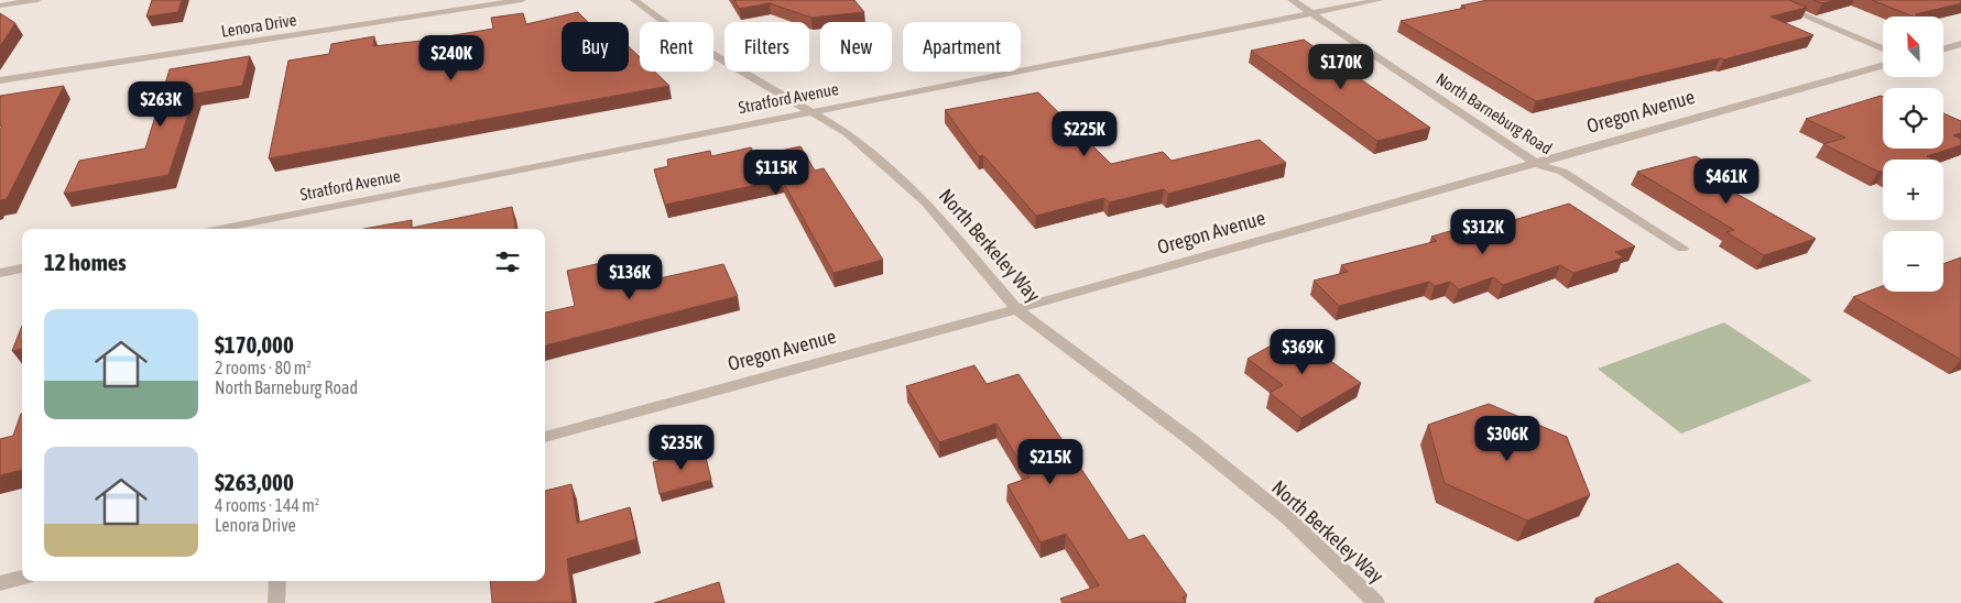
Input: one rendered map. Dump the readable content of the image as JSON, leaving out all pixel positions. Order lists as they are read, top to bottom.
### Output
{
  "streets": {
    "street": [
      "Lenora Drive",
      "Stratford Avenue",
      "Oregon Avenue",
      "North Barneburg Road",
      "North Berkeley Way"
    ]
  },
  "crossings": [
    ["Stratford Avenue", "North Barneburg Road"],
    ["Stratford Avenue", "North Berkeley Way"],
    ["Oregon Avenue", "North Barneburg Road"],
    ["Oregon Avenue", "North Berkeley Way"]
  ],
  "north": "top left",
  "page": {
    "map_buttons": ["+", "−"],
    "chip": [
      "Buy",
      "Rent",
      "Filters",
      "New",
      "Apartment"
    ],
    "price": [
      "$240K",
      "$170K",
      "$263K",
      "$225K",
      "$115K",
      "$461K",
      "$312K",
      "$136K",
      "$369K",
      "$306K",
      "$235K",
      "$215K"
    ],
    "heading": "12 homes",
    "list": [
      {
        "name": "$170,000",
        "note": "2 rooms · 80 m² · North Barneburg Road"
      },
      {
        "name": "$263,000",
        "note": "4 rooms · 144 m² · Lenora Drive"
      }
    ]
  }
}
